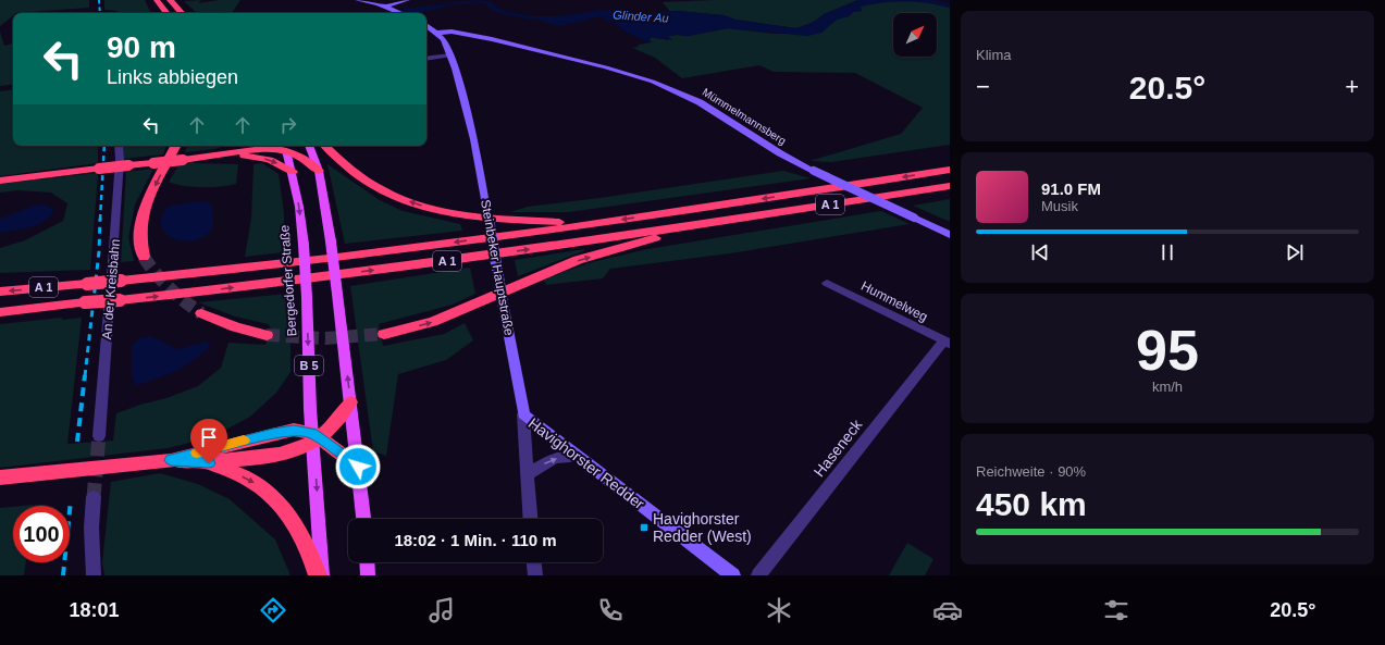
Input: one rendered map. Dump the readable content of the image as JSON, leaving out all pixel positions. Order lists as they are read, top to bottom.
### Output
{
  "streets": {
    "highway": ["A 1"],
    "main road": ["Bergedorfer Straße", "B 5"],
    "street": [
      "Mümmelmannsberg",
      "Steinbeker Hauptstraße",
      "An der Kreisbahn",
      "Hummelweg",
      "Haseneck",
      "Havighorster Redder"
    ]
  },
  "crossings": [
    ["Mümmelmannsberg", "Steinbeker Hauptstraße"],
    ["Steinbeker Hauptstraße", "Havighorster Redder"],
    ["Hummelweg", "Haseneck"]
  ],
  "water": ["Glinder Au"],
  "places": {
    "transit": ["Havighorster Redder (West)"]
  },
  "north": "top right",
  "page": {
    "tile": [
      "Klima",
      ["95", "km/h"],
      ["Reichweite · 90%", "450 km"]
    ],
    "turn": ["90 m", "Links abbiegen"],
    "heat": ["−", "20.5°", "+"],
    "song": ["91.0 FM", "Musik"],
    "limit": "100",
    "trip": "18:02 · 1 Min. · 110 m",
    "tabs": ["18:01", "20.5°"]
  }
}
